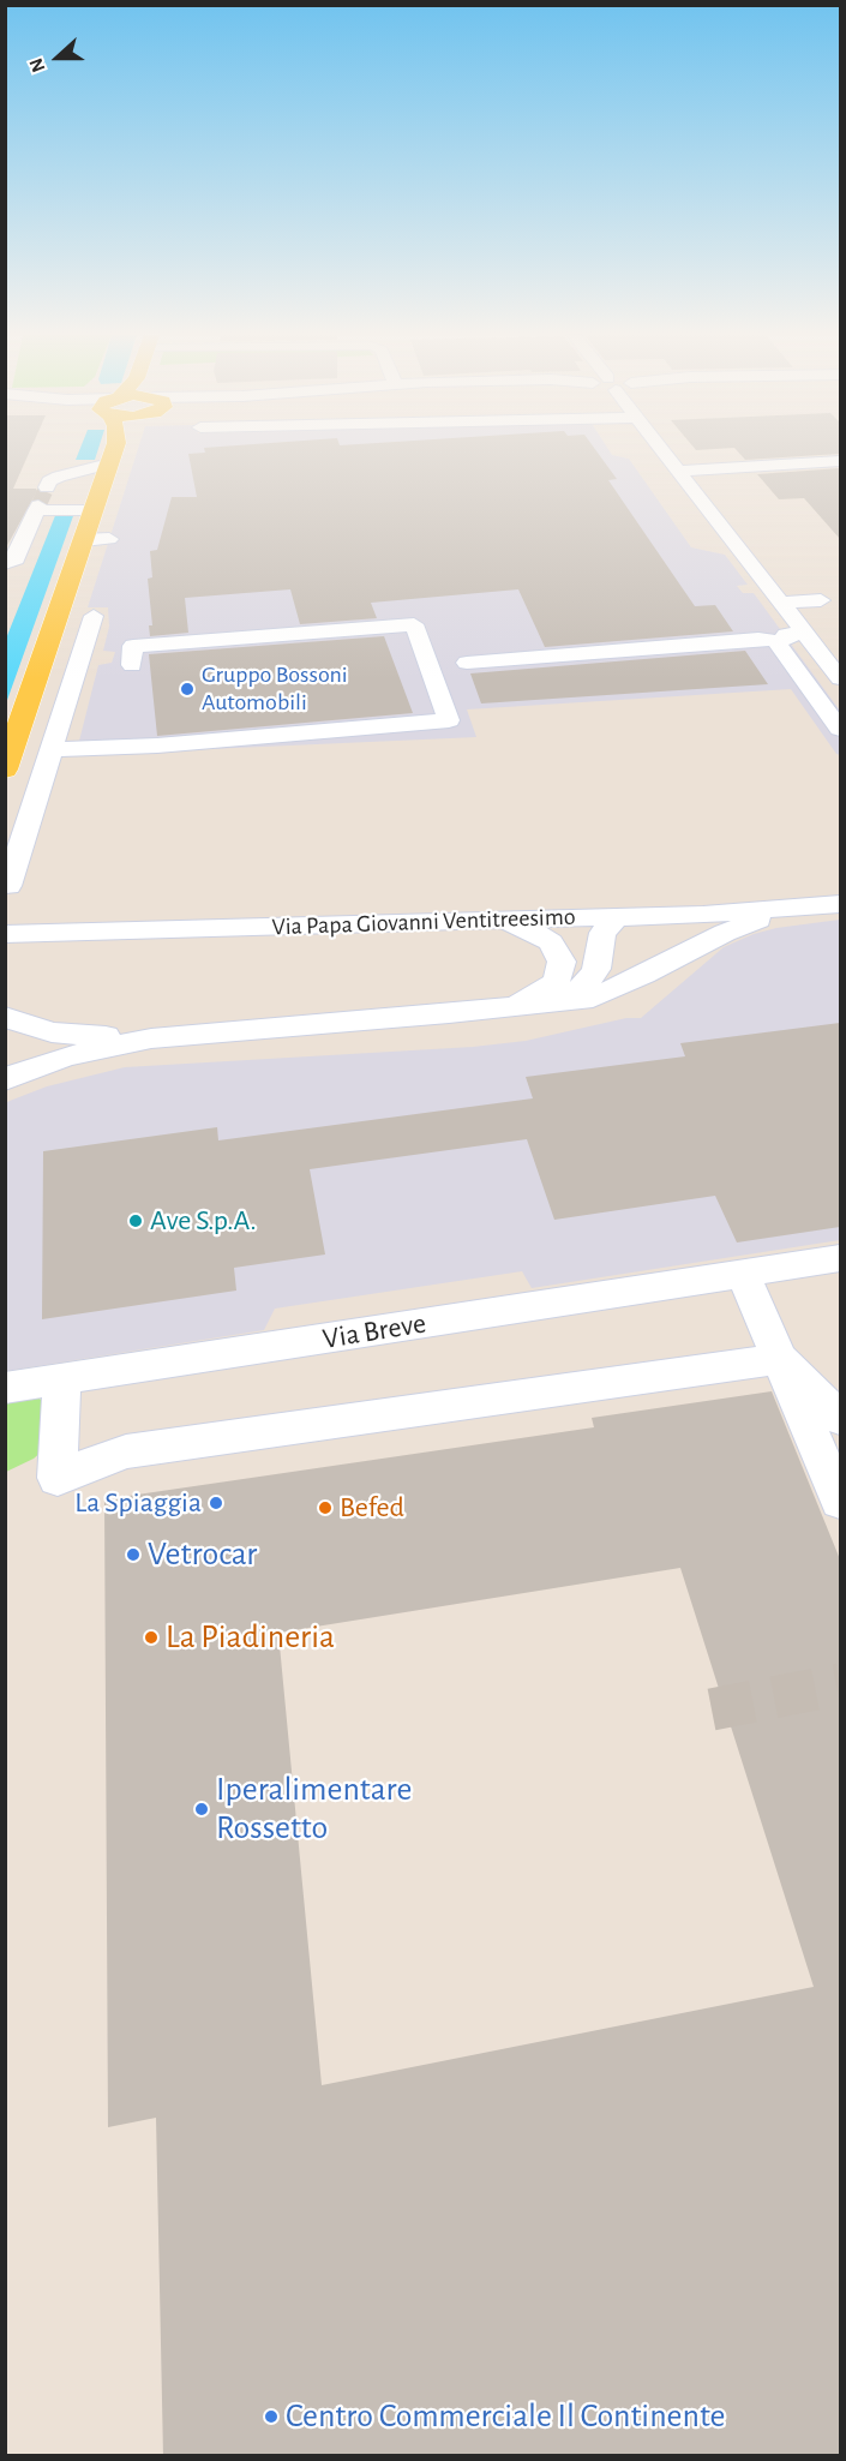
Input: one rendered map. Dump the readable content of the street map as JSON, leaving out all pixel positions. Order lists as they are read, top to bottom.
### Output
{
  "streets": {
    "street": ["Via Papa Giovanni Ventitreesimo", "Via Breve"]
  },
  "places": [
    "Gruppo Bossoni Automobili",
    "Ave S.p.A.",
    "La Spiaggia",
    "Befed",
    "Vetrocar",
    "La Piadineria",
    "Iperalimentare Rossetto",
    "Centro Commerciale Il Continente"
  ],
  "north": "left"
}
